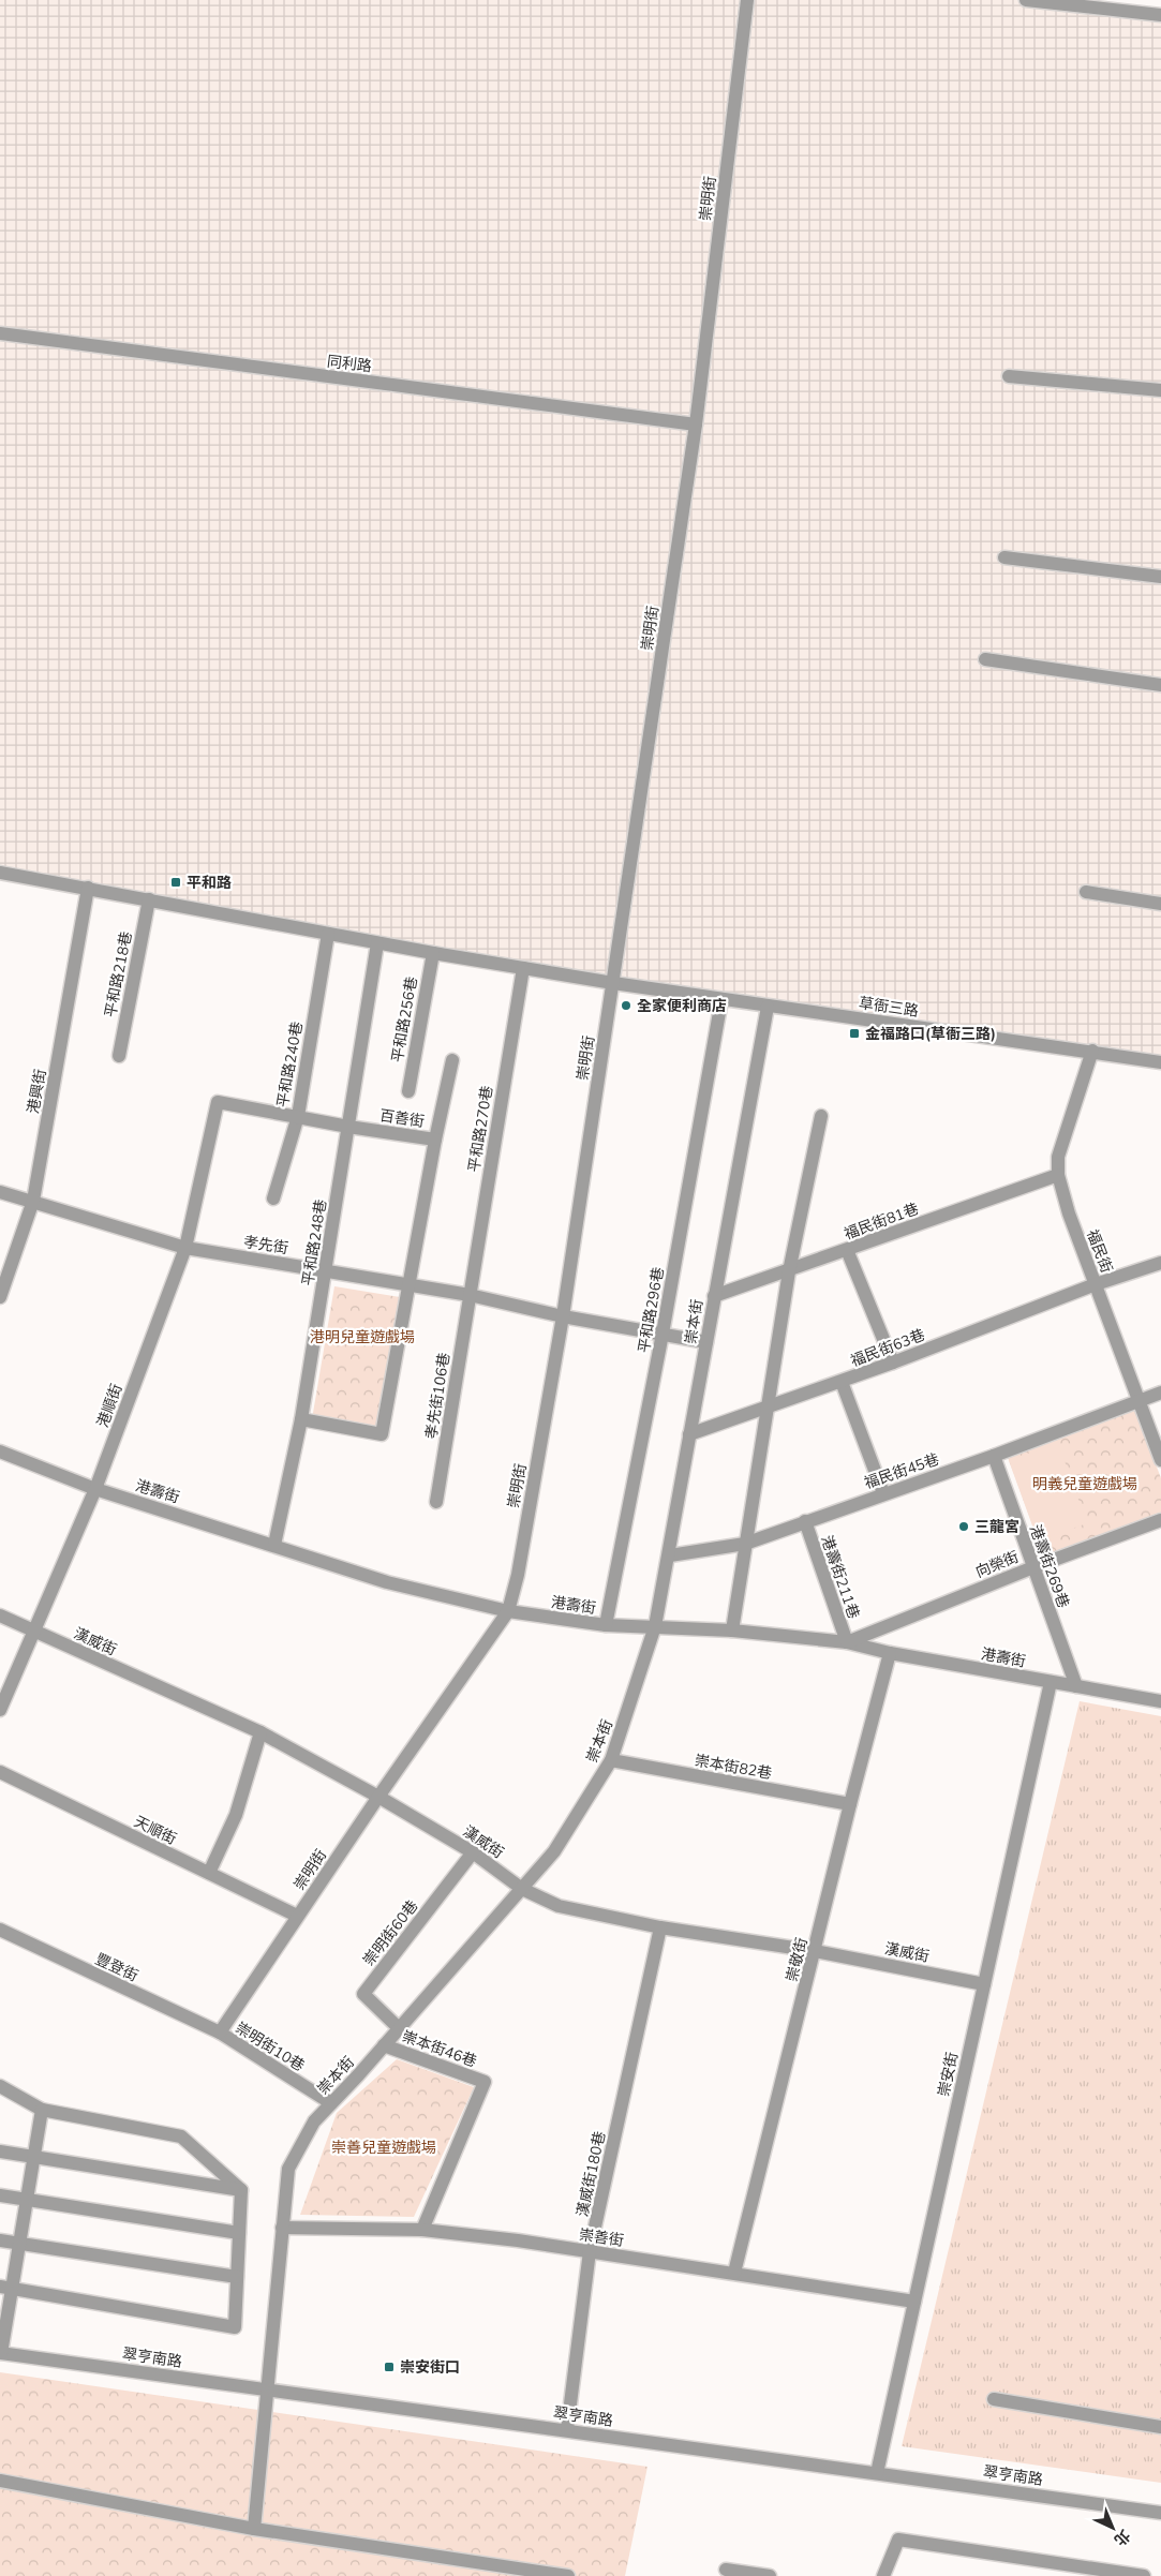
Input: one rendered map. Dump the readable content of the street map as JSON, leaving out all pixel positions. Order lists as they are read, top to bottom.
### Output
{
  "streets": {
    "street": [
      "崇明街",
      "同利路",
      "平和路218巷",
      "草衙三路",
      "平和路256巷",
      "平和路240巷",
      "港興街",
      "百善街",
      "平和路270巷",
      "福民街81巷",
      "平和路248巷",
      "孝先街",
      "福民街",
      "平和路296巷",
      "崇本街",
      "福民街63巷",
      "孝先街106巷",
      "港順街",
      "福民街45巷",
      "港壽街",
      "向榮街",
      "港壽街269巷",
      "港壽街211巷",
      "漢威街",
      "崇本街82巷",
      "天順街",
      "崇明街60巷",
      "崇敬街",
      "豐登街",
      "崇明街10巷",
      "崇本街46巷",
      "崇安街",
      "漢威街180巷",
      "崇善街",
      "翠亨南路"
    ]
  },
  "crossings": [
    ["崇明街", "同利路"],
    ["崇明街", "草衙三路"],
    ["崇明街", "孝先街"],
    ["崇明街", "港壽街"],
    ["崇明街", "漢威街"],
    ["崇明街", "天順街"],
    ["崇明街", "豐登街"],
    ["崇明街", "崇明街10巷"],
    ["草衙三路", "福民街"],
    ["草衙三路", "平和路296巷"],
    ["草衙三路", "崇本街"],
    ["平和路240巷", "百善街"],
    ["港興街", "孝先街"],
    ["百善街", "平和路248巷"],
    ["百善街", "孝先街"],
    ["百善街", "港順街"],
    ["平和路270巷", "孝先街"],
    ["平和路270巷", "孝先街106巷"],
    ["福民街81巷", "福民街"],
    ["福民街81巷", "崇本街"],
    ["平和路248巷", "孝先街"],
    ["平和路248巷", "港壽街"],
    ["孝先街", "平和路296巷"],
    ["孝先街", "崇本街"],
    ["孝先街", "孝先街106巷"],
    ["孝先街", "港順街"],
    ["福民街", "福民街63巷"],
    ["福民街", "福民街45巷"],
    ["平和路296巷", "港壽街"],
    ["崇本街", "福民街63巷"],
    ["崇本街", "福民街45巷"],
    ["崇本街", "港壽街"],
    ["崇本街", "漢威街"],
    ["崇本街", "崇本街82巷"],
    ["崇本街", "崇明街60巷"],
    ["崇本街", "崇明街10巷"],
    ["崇本街", "崇本街46巷"],
    ["崇本街", "崇善街"],
    ["崇本街", "翠亨南路"],
    ["港順街", "港壽街"],
    ["港順街", "漢威街"],
    ["福民街45巷", "港壽街269巷"],
    ["福民街45巷", "港壽街211巷"],
    ["港壽街", "向榮街"],
    ["港壽街", "港壽街269巷"],
    ["港壽街", "港壽街211巷"],
    ["港壽街", "崇敬街"],
    ["港壽街", "崇安街"],
    ["向榮街", "港壽街269巷"],
    ["向榮街", "港壽街211巷"],
    ["漢威街", "崇明街60巷"],
    ["漢威街", "崇敬街"],
    ["漢威街", "崇安街"],
    ["漢威街", "漢威街180巷"],
    ["崇本街82巷", "崇敬街"],
    ["崇敬街", "崇善街"],
    ["豐登街", "崇明街10巷"],
    ["崇本街46巷", "崇善街"],
    ["崇安街", "崇善街"],
    ["崇安街", "翠亨南路"],
    ["漢威街180巷", "崇善街"],
    ["漢威街180巷", "翠亨南路"]
  ],
  "parks": ["港明兒童遊戲場", "明義兒童遊戲場", "崇善兒童遊戲場"],
  "places": {
    "transit": ["平和路", "金福路口(草衙三路)", "崇安街口"],
    "other": ["全家便利商店", "三龍宮"]
  },
  "north": "bottom right"
}
